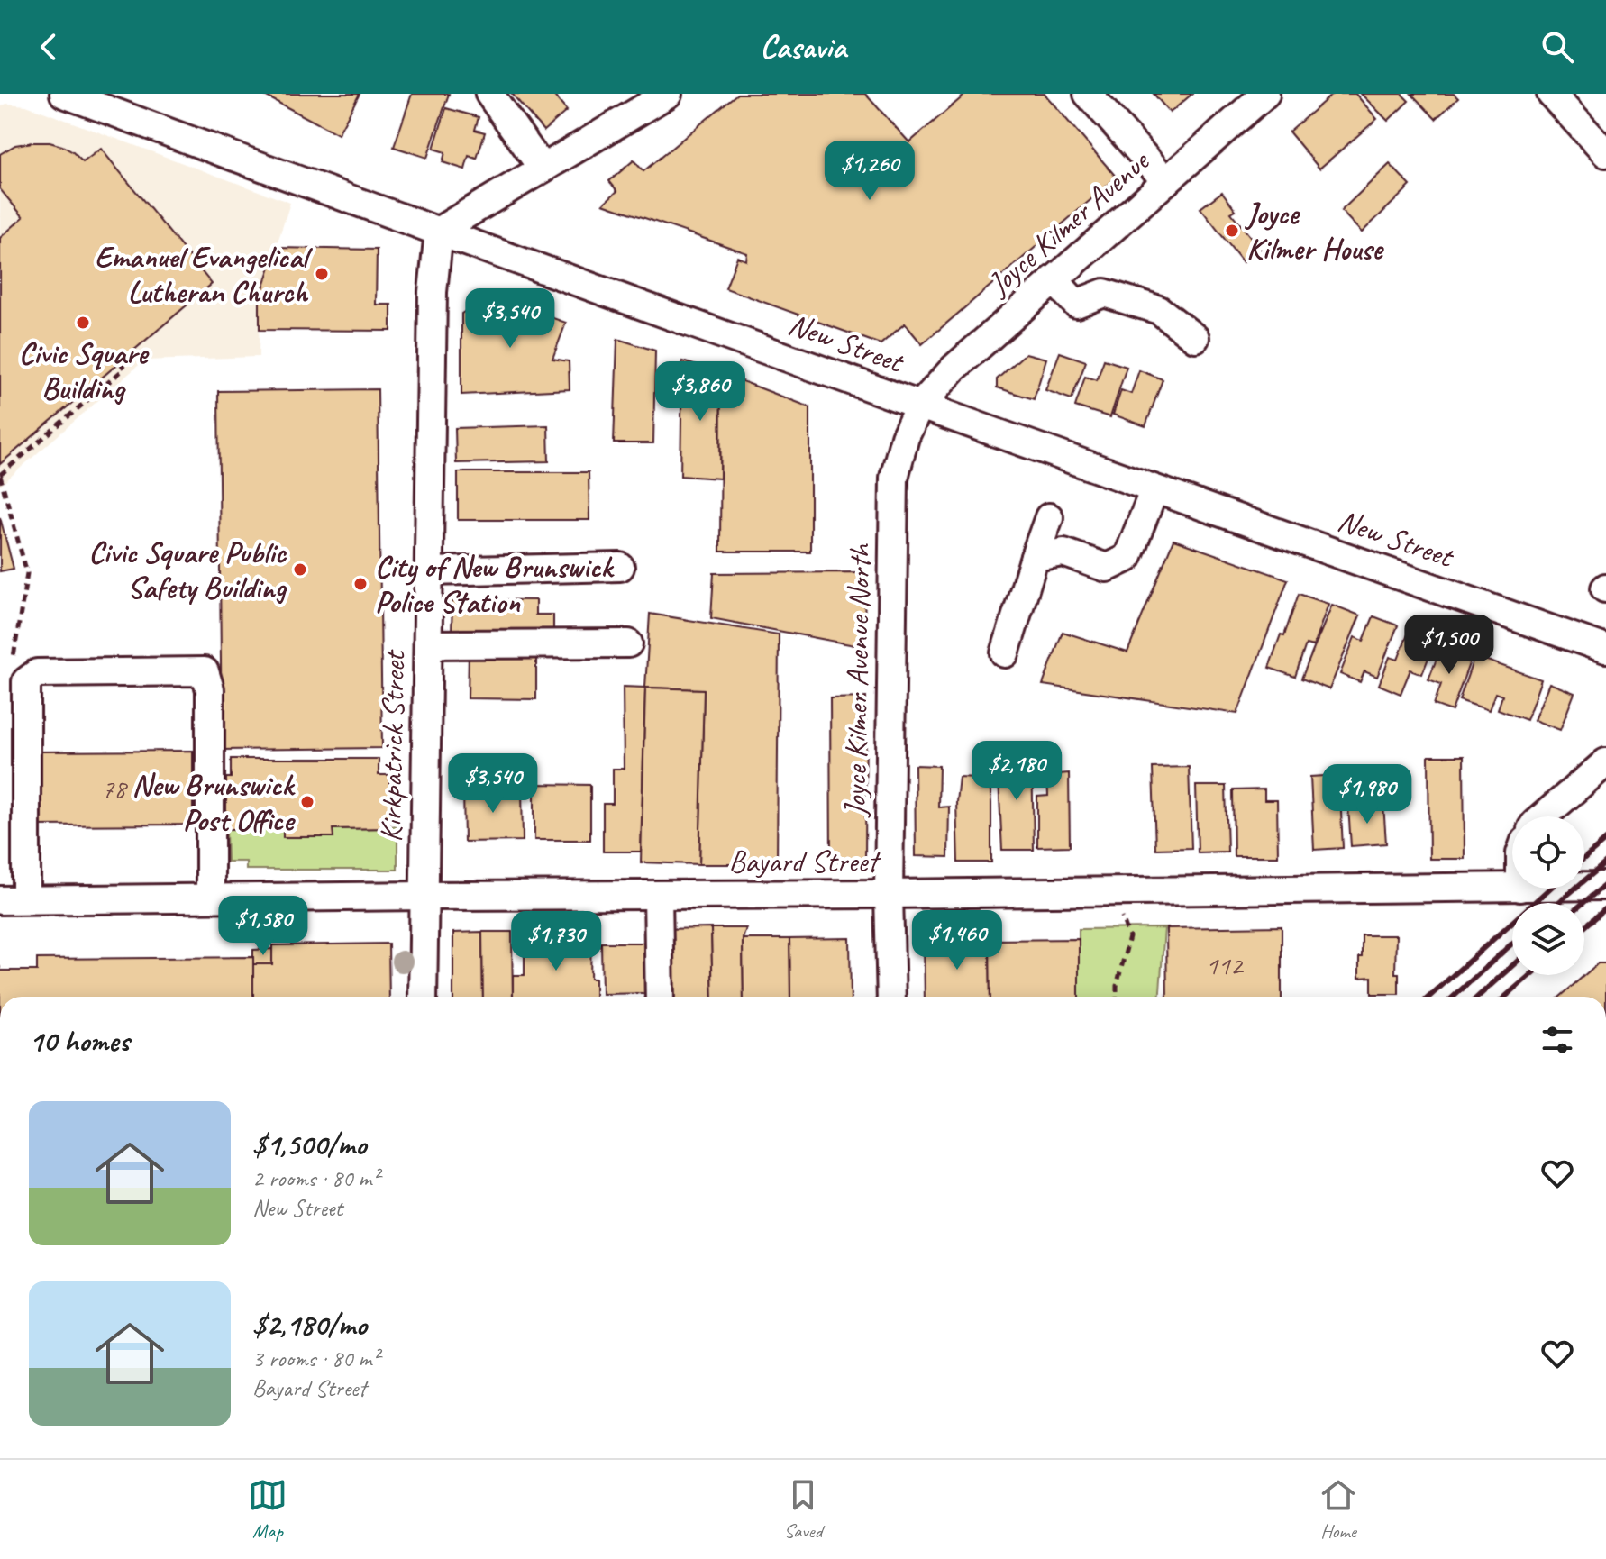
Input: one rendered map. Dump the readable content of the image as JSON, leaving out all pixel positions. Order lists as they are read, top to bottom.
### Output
{
  "streets": {
    "street": [
      "Joyce Kilmer Avenue",
      "New Street",
      "Joyce Kilmer Avenue North",
      "Kirkpatrick Street",
      "Bayard Street"
    ]
  },
  "crossings": [
    ["Joyce Kilmer Avenue", "New Street"],
    ["Joyce Kilmer Avenue", "Joyce Kilmer Avenue North"],
    ["New Street", "Joyce Kilmer Avenue North"],
    ["New Street", "Kirkpatrick Street"],
    ["Joyce Kilmer Avenue North", "Bayard Street"],
    ["Kirkpatrick Street", "Bayard Street"]
  ],
  "places": [
    "Joyce Kilmer House",
    "Emanuel Evangelical Lutheran Church",
    "Civic Square Building",
    "Civic Square Public Safety Building",
    "City of New Brunswick Police Station",
    "New Brunswick Post Office"
  ],
  "house_numbers": ["78", "112"],
  "page": {
    "header": "Casavia",
    "price": [
      "$1,260",
      "$3,540",
      "$3,860",
      "$1,500",
      "$2,180",
      "$3,540",
      "$1,980",
      "$1,580",
      "$1,460",
      "$1,730"
    ],
    "heading": "10 homes",
    "list": [
      {
        "name": "$1,500/mo",
        "note": "2 rooms · 80 m² · New Street"
      },
      {
        "name": "$2,180/mo",
        "note": "3 rooms · 80 m² · Bayard Street"
      }
    ],
    "tabs": ["Map", "Saved", "Home"]
  }
}
